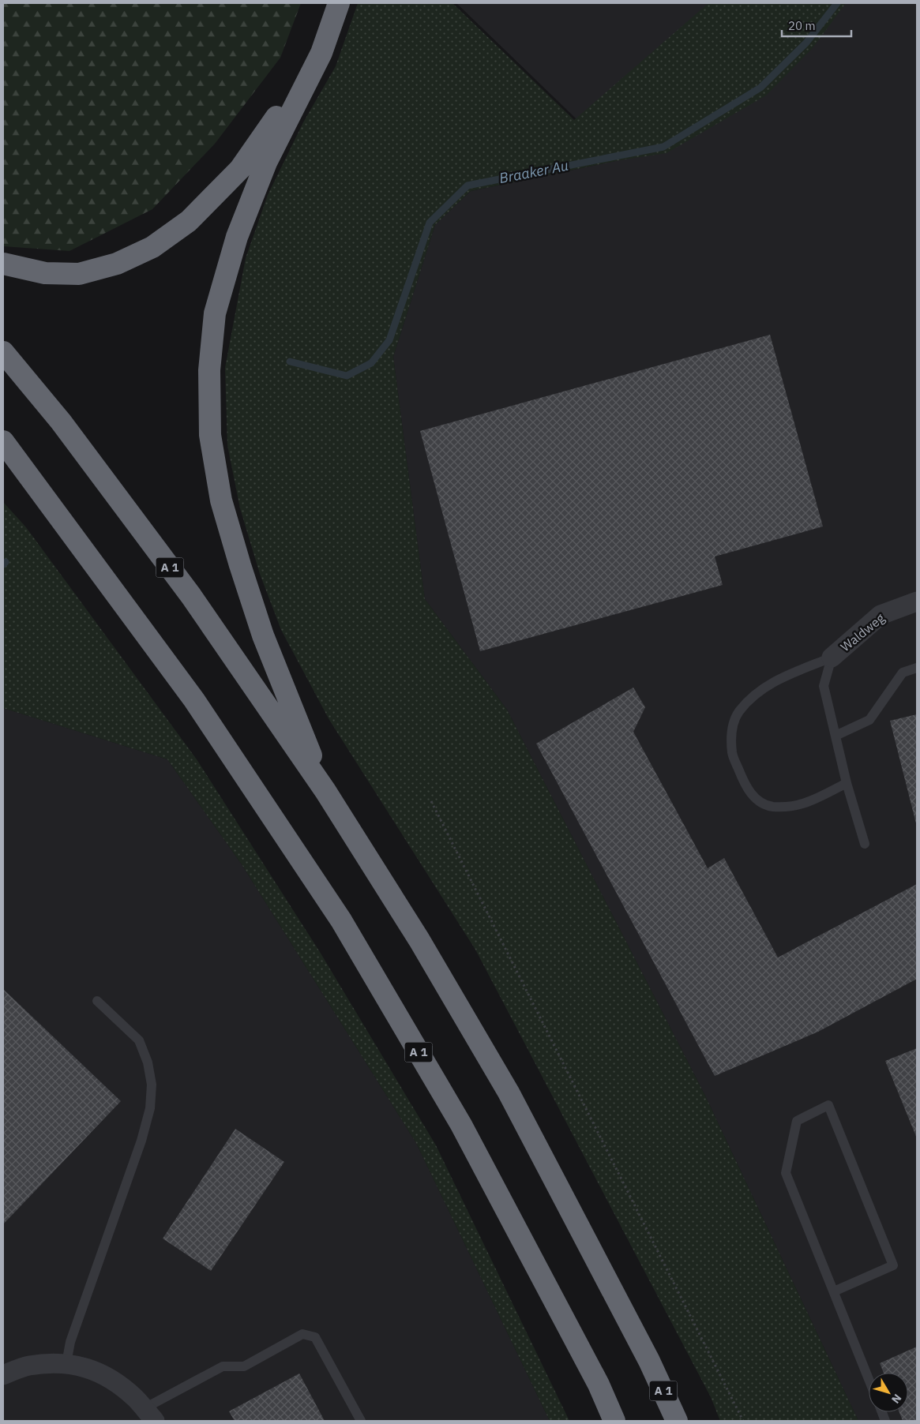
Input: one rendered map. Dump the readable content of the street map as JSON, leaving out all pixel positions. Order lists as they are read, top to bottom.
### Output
{
  "streets": {
    "highway": ["A 1"],
    "street": ["Waldweg"]
  },
  "water": ["Braaker Au"],
  "scale_bar": "20 m",
  "north": "bottom right"
}
